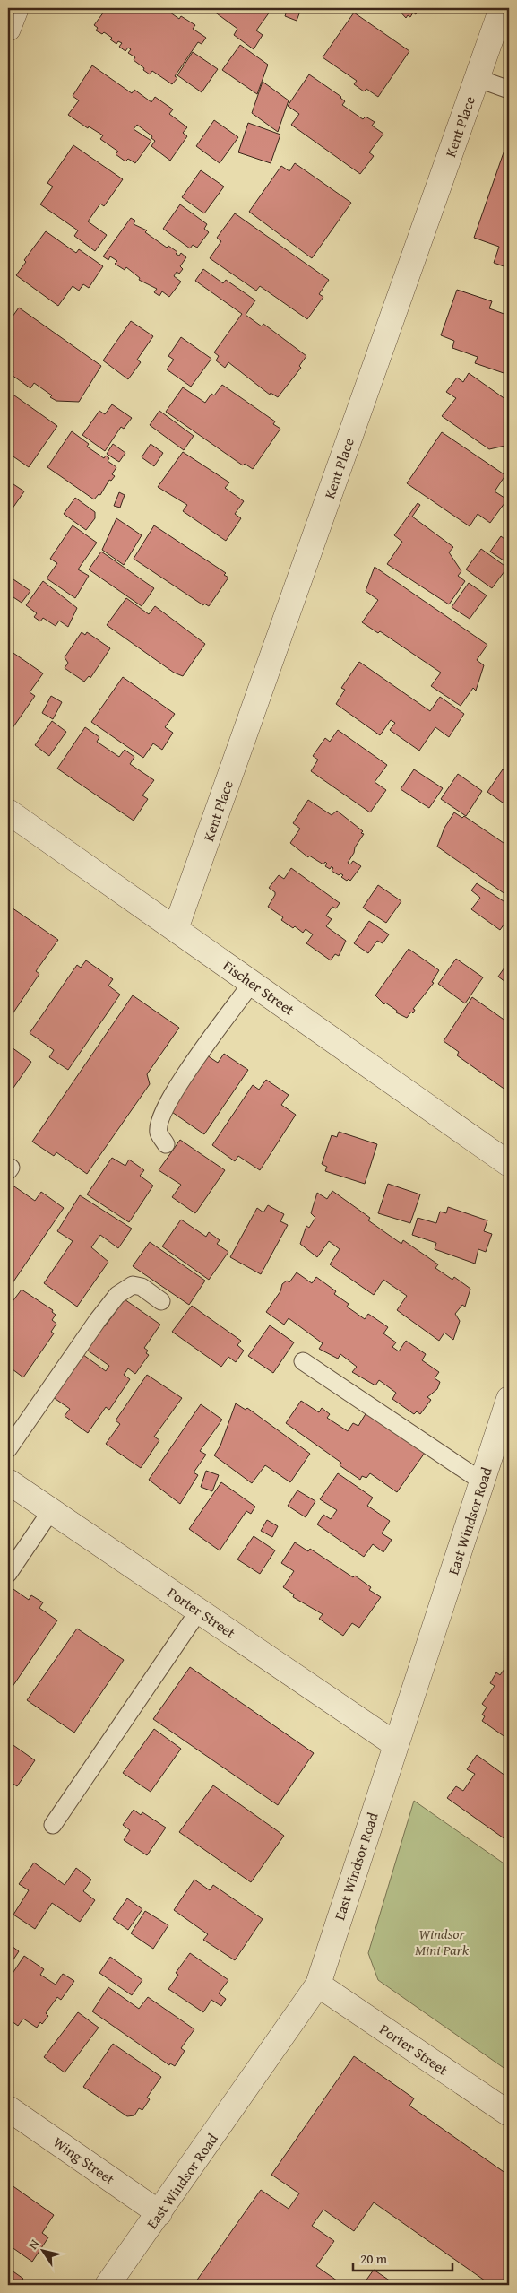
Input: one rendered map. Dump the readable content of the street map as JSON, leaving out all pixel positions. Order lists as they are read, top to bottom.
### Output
{
  "streets": {
    "street": [
      "Kent Place",
      "Fischer Street",
      "East Windsor Road",
      "Porter Street",
      "Wing Street"
    ]
  },
  "crossings": [
    ["Kent Place", "Fischer Street"],
    ["East Windsor Road", "Porter Street"],
    ["East Windsor Road", "Wing Street"]
  ],
  "parks": ["Windsor Mini Park"],
  "scale_bar": "20 m",
  "north": "top left"
}
